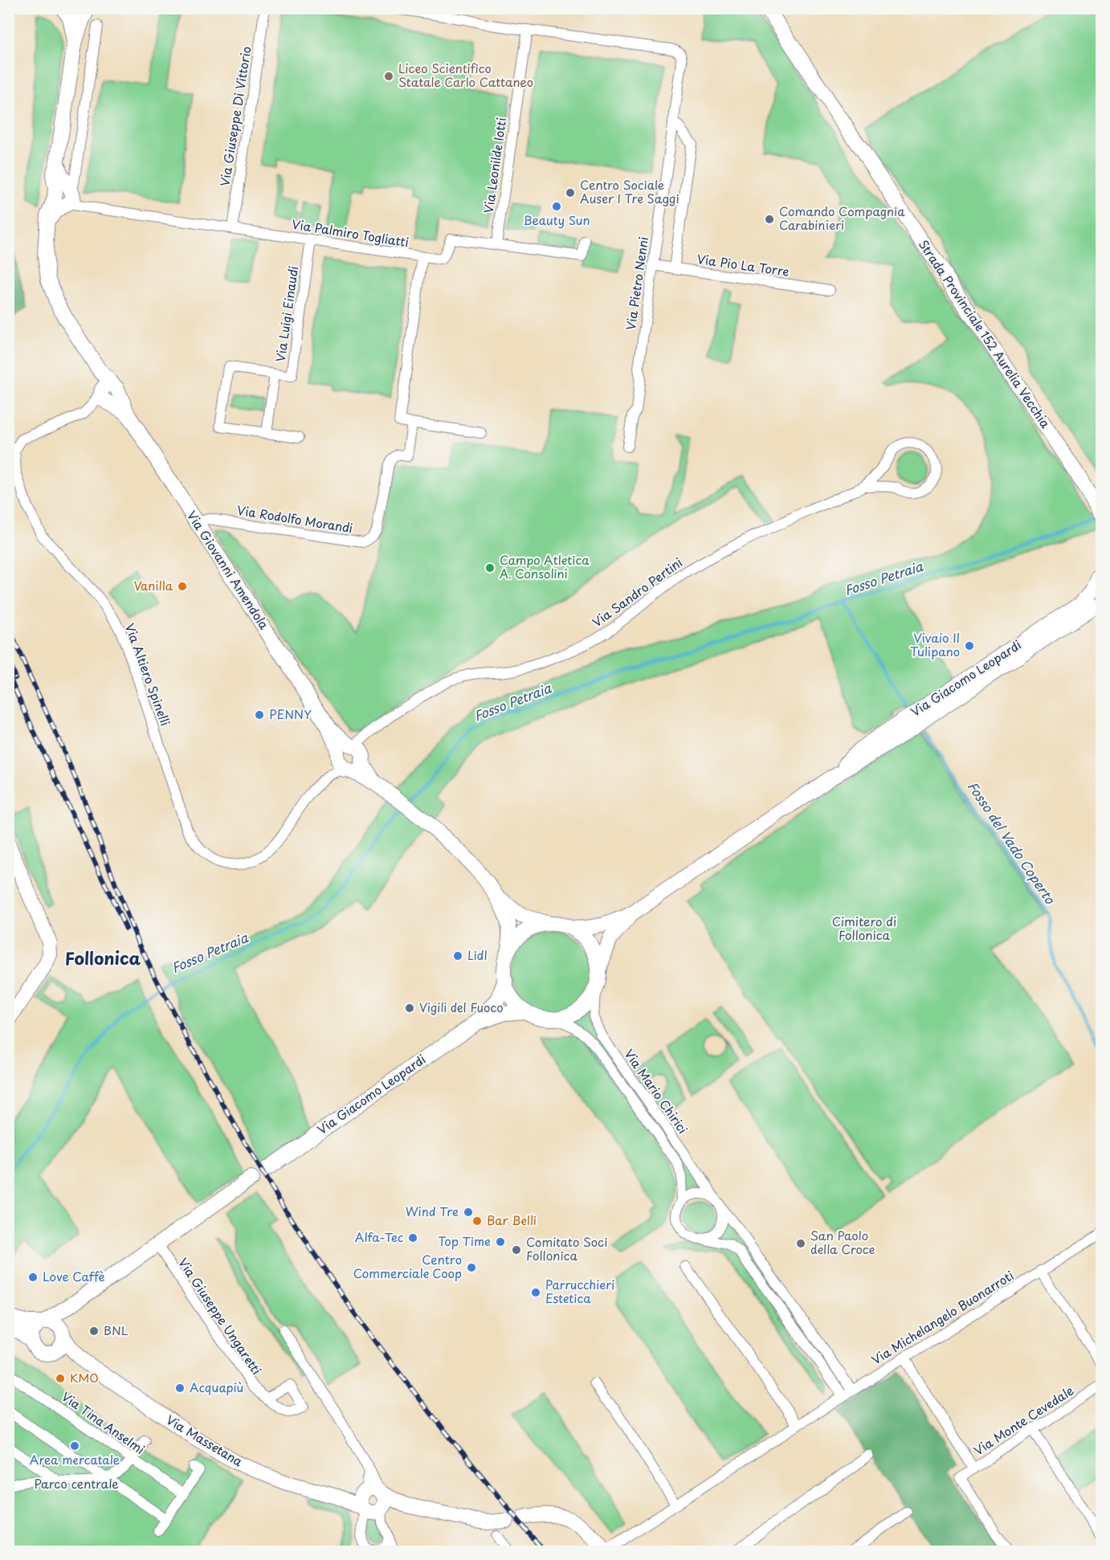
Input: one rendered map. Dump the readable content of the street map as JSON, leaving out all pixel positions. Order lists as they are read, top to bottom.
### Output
{
  "streets": {
    "main road": [
      "Strada Provinciale 152 Aurelia Vecchia",
      "Via Giovanni Amendola",
      "Via Giacomo Leopardi",
      "Via Massetana"
    ],
    "street": [
      "Via Giuseppe Di Vittorio",
      "Via Leonilde Iotti",
      "Via Palmiro Togliatti",
      "Via Pio La Torre",
      "Via Pietro Nenni",
      "Via Luigi Einaudi",
      "Via Rodolfo Morandi",
      "Via Sandro Pertini",
      "Via Altiero Spinelli",
      "Via Mario Chirici",
      "Via Giuseppe Ungaretti",
      "Via Michelangelo Buonarroti",
      "Via Monte Cevedale",
      "Via Tina Anselmi"
    ]
  },
  "crossings": [
    ["Via Giuseppe Di Vittorio", "Via Palmiro Togliatti"],
    ["Via Leonilde Iotti", "Via Palmiro Togliatti"],
    ["Via Leonilde Iotti", "Via Pietro Nenni"],
    ["Via Palmiro Togliatti", "Via Luigi Einaudi"],
    ["Via Palmiro Togliatti", "Via Giovanni Amendola"],
    ["Via Pio La Torre", "Via Pietro Nenni"],
    ["Via Rodolfo Morandi", "Via Giovanni Amendola"],
    ["Via Giovanni Amendola", "Via Sandro Pertini"],
    ["Via Giovanni Amendola", "Via Altiero Spinelli"],
    ["Via Sandro Pertini", "Via Altiero Spinelli"],
    ["Via Giacomo Leopardi", "Via Mario Chirici"],
    ["Via Mario Chirici", "Via Michelangelo Buonarroti"]
  ],
  "districts": ["Follonica"],
  "water": ["Fosso Petraia", "Fosso del Vado Coperto"],
  "parks": ["Cimitero di Follonica", "Parco centrale"],
  "places": [
    "Liceo Scientifico Statale Carlo Cattaneo",
    "Centro Sociale Auser I Tre Saggi",
    "Beauty Sun",
    "Comando Compagnia Carabinieri",
    "Campo Atletica A. Consolini",
    "Vanilla",
    "Vivaio Il Tulipano",
    "PENNY",
    "Lidl",
    "Vigili del Fuoco",
    "Wind Tre",
    "Bar Belli",
    "Alfa-Tec",
    "Top Time",
    "San Paolo della Croce",
    "Comitato Soci Follonica",
    "Centro Commerciale Coop",
    "Love Caffè",
    "Parrucchieri Estetica",
    "BNL",
    "KM0",
    "Acquapiù",
    "Area mercatale"
  ]
}
